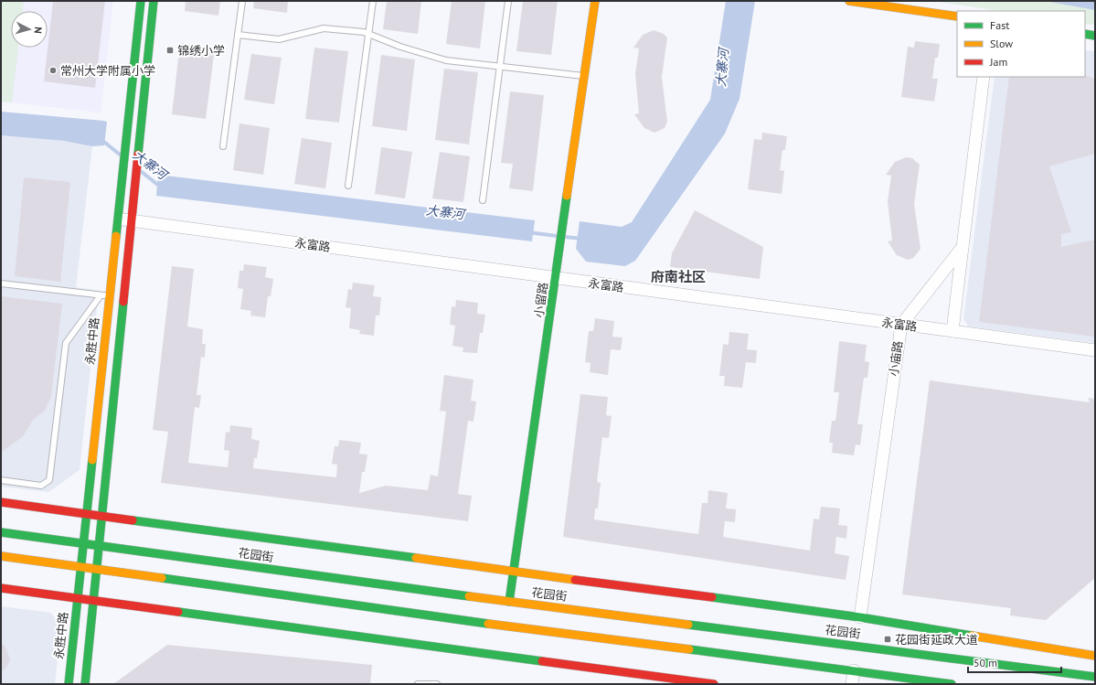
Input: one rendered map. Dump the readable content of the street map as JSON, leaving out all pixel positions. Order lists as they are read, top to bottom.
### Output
{
  "streets": {
    "street": [
      "永富路",
      "小留路",
      "永胜中路",
      "小庙路",
      "花园街"
    ]
  },
  "crossings": [
    ["永富路", "小留路"],
    ["永富路", "永胜中路"],
    ["永富路", "小庙路"],
    ["小留路", "花园街"],
    ["永胜中路", "花园街"]
  ],
  "districts": ["府南社区"],
  "water": ["大寨河"],
  "places": {
    "transit": ["锦绣小学", "花园街延政大道"],
    "other": ["常州大学附属小学"]
  },
  "legend": ["Fast", "Slow", "Jam"],
  "scale_bar": "50 m",
  "north": "right"
}
